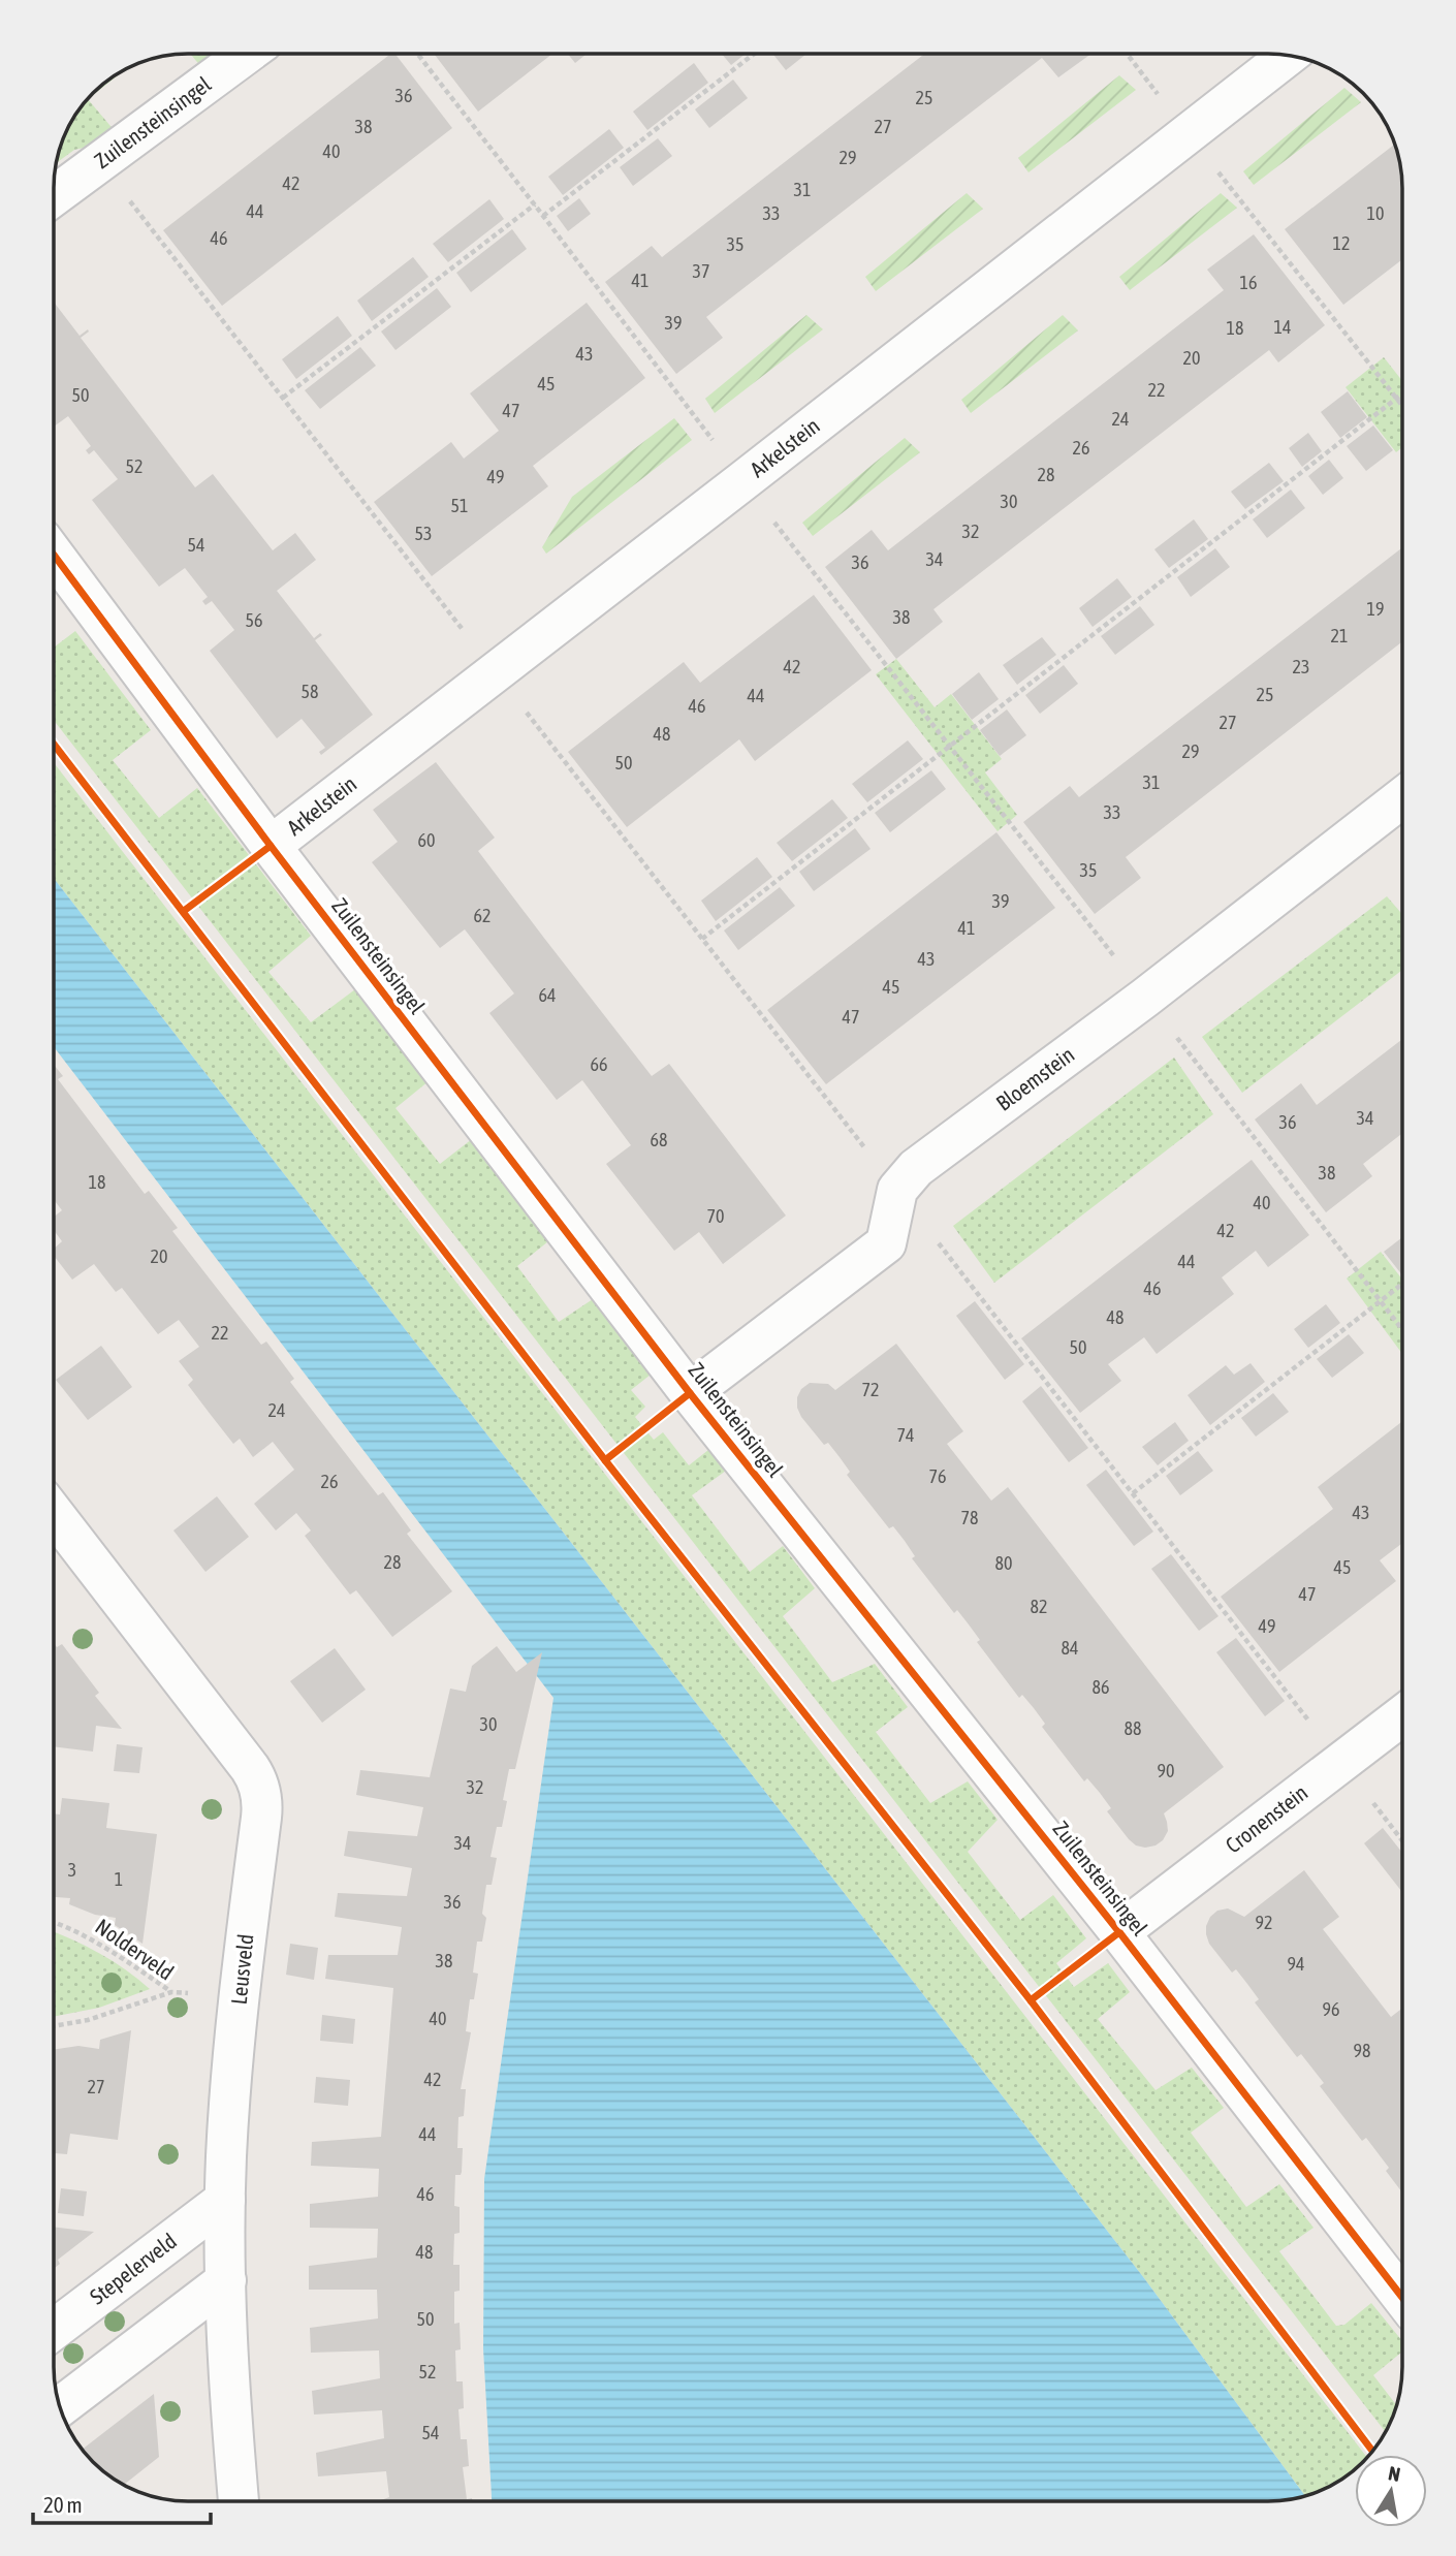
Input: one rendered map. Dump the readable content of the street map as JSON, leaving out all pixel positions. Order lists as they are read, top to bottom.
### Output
{
  "streets": {
    "street": [
      "Zuilensteinsingel",
      "Arkelstein",
      "Bloemstein",
      "Cronenstein",
      "Leusveld",
      "Stepelerveld"
    ],
    "path": ["Nolderveld"]
  },
  "crossings": [
    ["Zuilensteinsingel", "Arkelstein"],
    ["Zuilensteinsingel", "Cronenstein"],
    ["Leusveld", "Stepelerveld"]
  ],
  "house_numbers": [
    "36",
    "25",
    "38",
    "27",
    "40",
    "29",
    "42",
    "31",
    "44",
    "33",
    "10",
    "46",
    "12",
    "35",
    "37",
    "41",
    "16",
    "39",
    "14",
    "18",
    "43",
    "20",
    "45",
    "22",
    "50",
    "47",
    "24",
    "26",
    "52",
    "28",
    "49",
    "30",
    "51",
    "32",
    "53",
    "54",
    "34",
    "36",
    "19",
    "38",
    "56",
    "21",
    "42",
    "23",
    "58",
    "25",
    "44",
    "46",
    "27",
    "48",
    "29",
    "50",
    "31",
    "33",
    "60",
    "35",
    "39",
    "62",
    "41",
    "43",
    "45",
    "64",
    "47",
    "66",
    "34",
    "36",
    "68",
    "38",
    "18",
    "40",
    "70",
    "42",
    "20",
    "44",
    "46",
    "48",
    "22",
    "50",
    "72",
    "24",
    "74",
    "76",
    "26",
    "43",
    "78",
    "28",
    "80",
    "45",
    "47",
    "82",
    "49",
    "84",
    "86",
    "30",
    "88",
    "90",
    "32",
    "34",
    "3",
    "1",
    "36",
    "92",
    "38",
    "94",
    "96",
    "40",
    "98",
    "42",
    "27",
    "44",
    "46",
    "48",
    "50",
    "52",
    "54"
  ],
  "scale_bar": "20 m",
  "north": "top"
}
